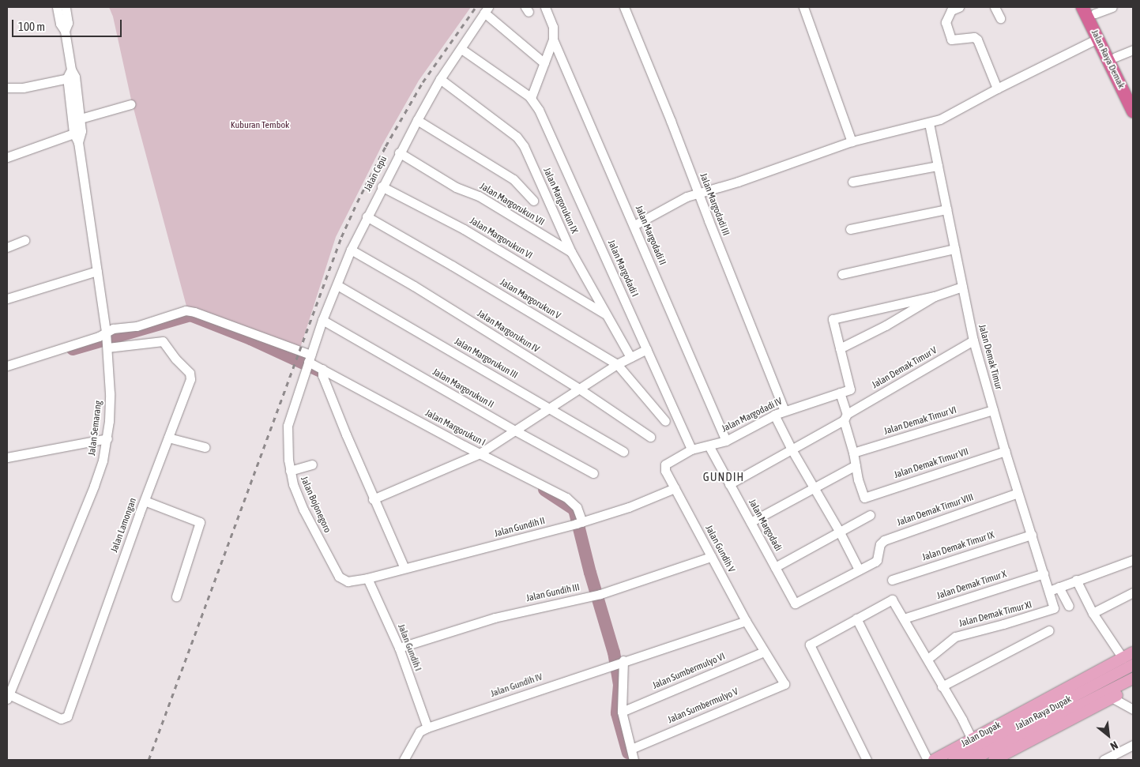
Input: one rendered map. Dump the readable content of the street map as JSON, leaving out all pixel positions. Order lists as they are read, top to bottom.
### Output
{
  "streets": {
    "highway": ["Jalan Raya Demak"],
    "main road": ["Jalan Raya Dupak", "Jalan Dupak"],
    "street": [
      "Jalan Cepu",
      "Jalan Margorukun IX",
      "Jalan Margorukun VII",
      "Jalan Margodadi III",
      "Jalan Margodadi II",
      "Jalan Margorukun VI",
      "Jalan Margodadi I",
      "Jalan Margorukun V",
      "Jalan Margorukun IV",
      "Jalan Demak Timur",
      "Jalan Margorukun III",
      "Jalan Demak Timur V",
      "Jalan Margorukun II",
      "Jalan Margodadi IV",
      "Jalan Demak Timur VI",
      "Jalan Semarang",
      "Jalan Margorukun I",
      "Jalan Demak Timur VII",
      "Jalan Bojonegoro",
      "Jalan Demak Timur VIII",
      "Jalan Lamongan",
      "Jalan Margodadi",
      "Jalan Gundih II",
      "Jalan Demak Timur IX",
      "Jalan Gundih V",
      "Jalan Demak Timur X",
      "Jalan Gundih III",
      "Jalan Demak Timur XI",
      "Jalan Gundih I",
      "Jalan Sumbermulyo VI",
      "Jalan Gundih IV",
      "Jalan Sumbermulyo V"
    ]
  },
  "crossings": [
    ["Jalan Cepu", "Jalan Margorukun IX"],
    ["Jalan Cepu", "Jalan Margorukun VII"],
    ["Jalan Cepu", "Jalan Margorukun VI"],
    ["Jalan Cepu", "Jalan Margorukun V"],
    ["Jalan Cepu", "Jalan Margorukun IV"],
    ["Jalan Cepu", "Jalan Margorukun III"],
    ["Jalan Cepu", "Jalan Margorukun II"],
    ["Jalan Cepu", "Jalan Margorukun I"],
    ["Jalan Cepu", "Jalan Bojonegoro"],
    ["Jalan Margorukun IX", "Jalan Margorukun VII"],
    ["Jalan Margorukun IX", "Jalan Margorukun VI"],
    ["Jalan Margodadi III", "Jalan Margodadi IV"],
    ["Jalan Margodadi II", "Jalan Margodadi IV"],
    ["Jalan Margodadi I", "Jalan Gundih V"],
    ["Jalan Demak Timur", "Jalan Demak Timur V"],
    ["Jalan Demak Timur", "Jalan Demak Timur VI"],
    ["Jalan Demak Timur", "Jalan Demak Timur VII"],
    ["Jalan Demak Timur", "Jalan Demak Timur VIII"],
    ["Jalan Demak Timur", "Jalan Demak Timur IX"],
    ["Jalan Demak Timur", "Jalan Demak Timur X"],
    ["Jalan Demak Timur", "Jalan Demak Timur XI"],
    ["Jalan Demak Timur V", "Jalan Margodadi"],
    ["Jalan Margodadi IV", "Jalan Margodadi"],
    ["Jalan Margodadi IV", "Jalan Gundih V"],
    ["Jalan Semarang", "Jalan Margorukun I"],
    ["Jalan Semarang", "Jalan Lamongan"],
    ["Jalan Margorukun I", "Jalan Bojonegoro"],
    ["Jalan Margorukun I", "Jalan Gundih II"],
    ["Jalan Bojonegoro", "Jalan Gundih II"],
    ["Jalan Bojonegoro", "Jalan Gundih I"],
    ["Jalan Demak Timur VIII", "Jalan Margodadi"],
    ["Jalan Margodadi", "Jalan Gundih V"],
    ["Jalan Gundih II", "Jalan Gundih V"],
    ["Jalan Gundih II", "Jalan Gundih I"],
    ["Jalan Gundih V", "Jalan Gundih III"],
    ["Jalan Gundih V", "Jalan Sumbermulyo VI"],
    ["Jalan Gundih V", "Jalan Gundih IV"],
    ["Jalan Gundih V", "Jalan Sumbermulyo V"],
    ["Jalan Gundih III", "Jalan Gundih I"],
    ["Jalan Gundih I", "Jalan Gundih IV"]
  ],
  "districts": ["GUNDIH"],
  "parks": ["Kuburan Tembok"],
  "scale_bar": "100 m",
  "north": "bottom right"
}
